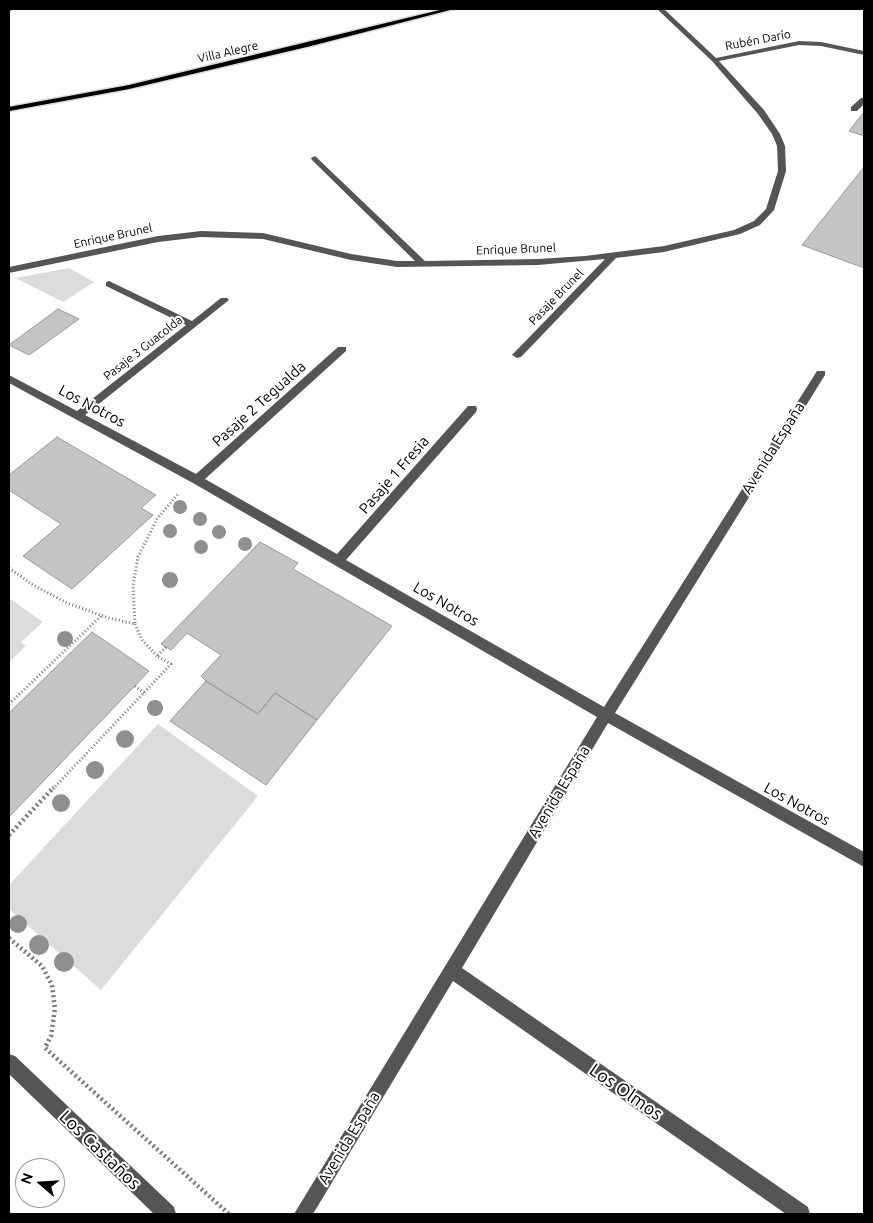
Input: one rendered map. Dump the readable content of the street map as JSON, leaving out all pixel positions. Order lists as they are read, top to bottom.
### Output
{
  "streets": {
    "main road": ["Villa Alegre"],
    "street": [
      "Rubén Darío",
      "Enrique Brunel",
      "Pasaje Brunel",
      "Pasaje 3 Guacolda",
      "Pasaje 2 Tegualda",
      "Los Notros",
      "Avenida España",
      "Pasaje 1 Fresia",
      "Los Olmos",
      "Los Castaños"
    ]
  },
  "crossings": [
    ["Rubén Darío", "Enrique Brunel"],
    ["Enrique Brunel", "Pasaje Brunel"],
    ["Pasaje 3 Guacolda", "Los Notros"],
    ["Pasaje 2 Tegualda", "Los Notros"],
    ["Los Notros", "Avenida España"],
    ["Los Notros", "Pasaje 1 Fresia"],
    ["Avenida España", "Los Olmos"]
  ],
  "north": "left"
}
